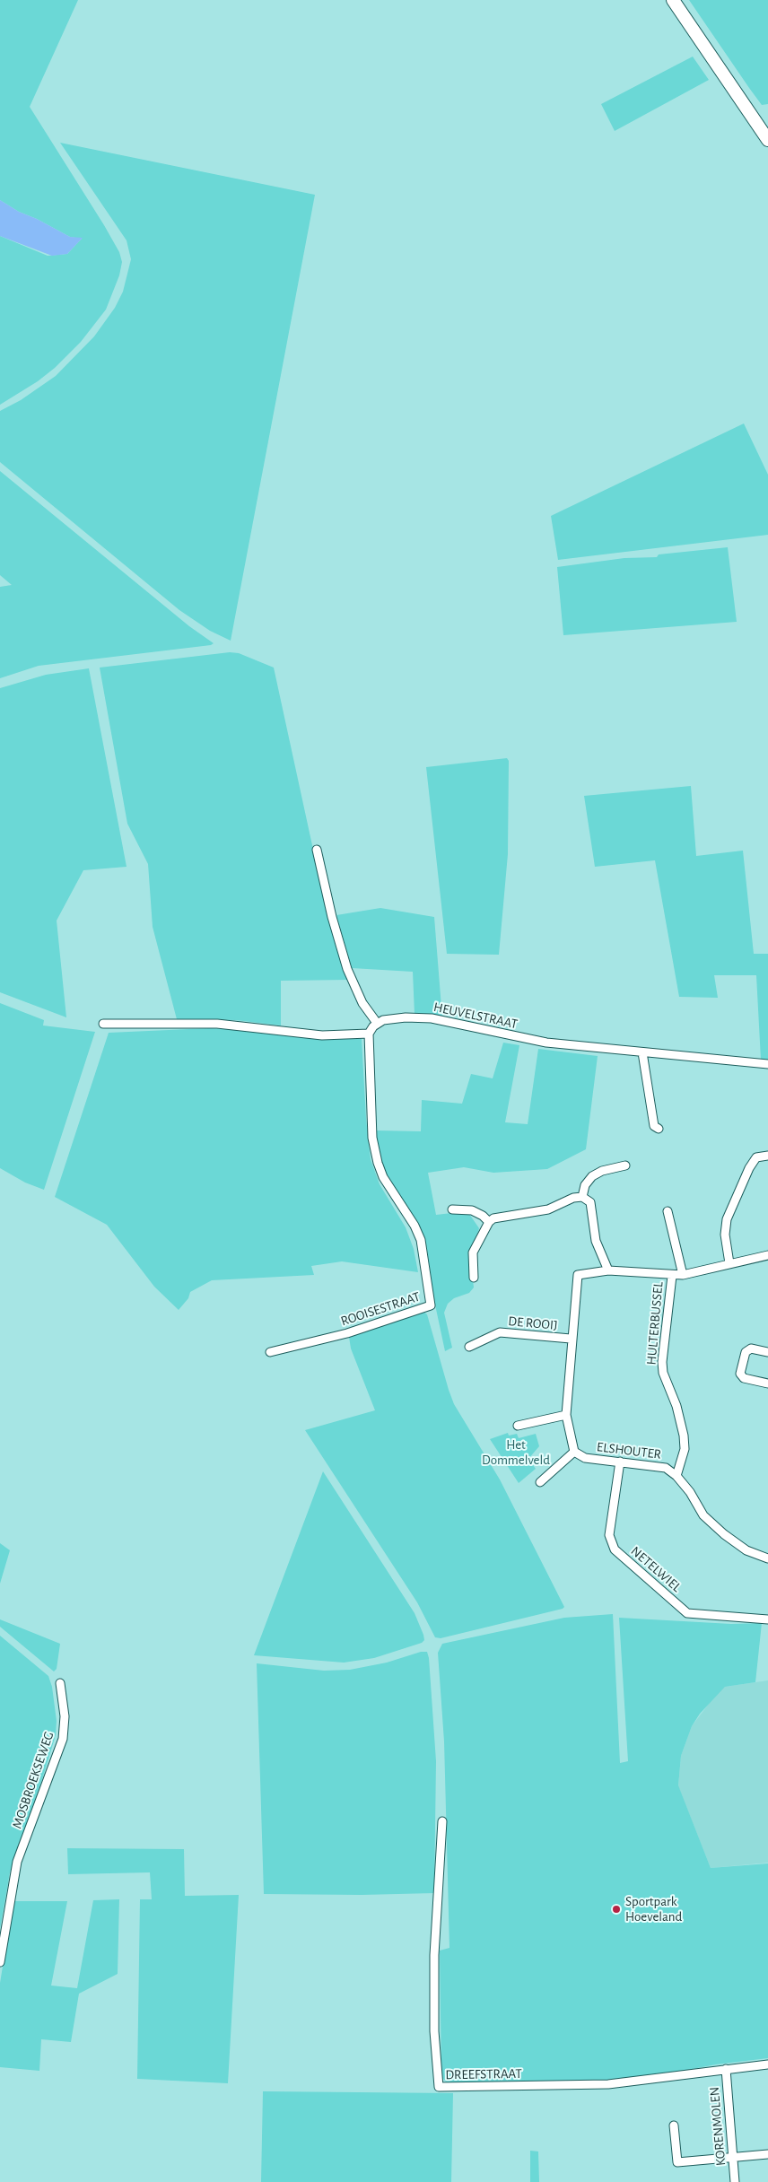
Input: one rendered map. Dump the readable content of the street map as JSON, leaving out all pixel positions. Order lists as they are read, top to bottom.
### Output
{
  "streets": {
    "street": [
      "HEUVELSTRAAT",
      "ROOISESTRAAT",
      "DE ROOIJ",
      "HULTERBUSSEL",
      "ELSHOUTER",
      "NETELWIEL",
      "MOSBROEKSEWEG",
      "DREEFSTRAAT",
      "KORENMOLEN"
    ]
  },
  "crossings": [
    ["HULTERBUSSEL", "ELSHOUTER"],
    ["ELSHOUTER", "NETELWIEL"],
    ["DREEFSTRAAT", "KORENMOLEN"]
  ],
  "parks": ["Het Dommelveld"],
  "places": ["Sportpark Hoeveland"]
}
